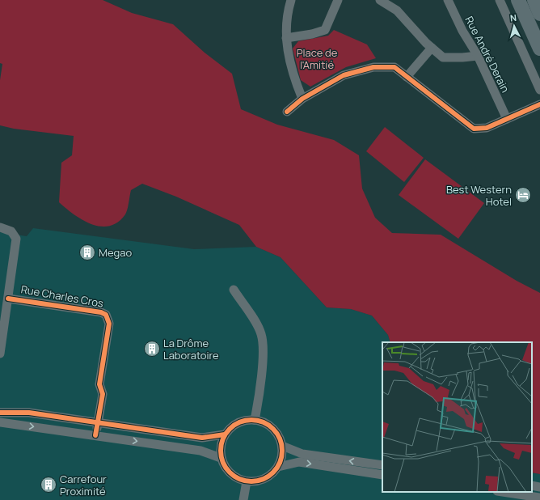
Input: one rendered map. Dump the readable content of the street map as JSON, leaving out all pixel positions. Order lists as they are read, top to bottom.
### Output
{
  "streets": {
    "street": ["Rue André Derain", "Rue Charles Cros"]
  },
  "parks": ["Place de l'Amitié"],
  "places": {
    "hotel": ["Best Western Hotel"],
    "building": ["Megao", "La Drôme Laboratoire", "Carrefour Proximité"]
  },
  "north": "top"
}
